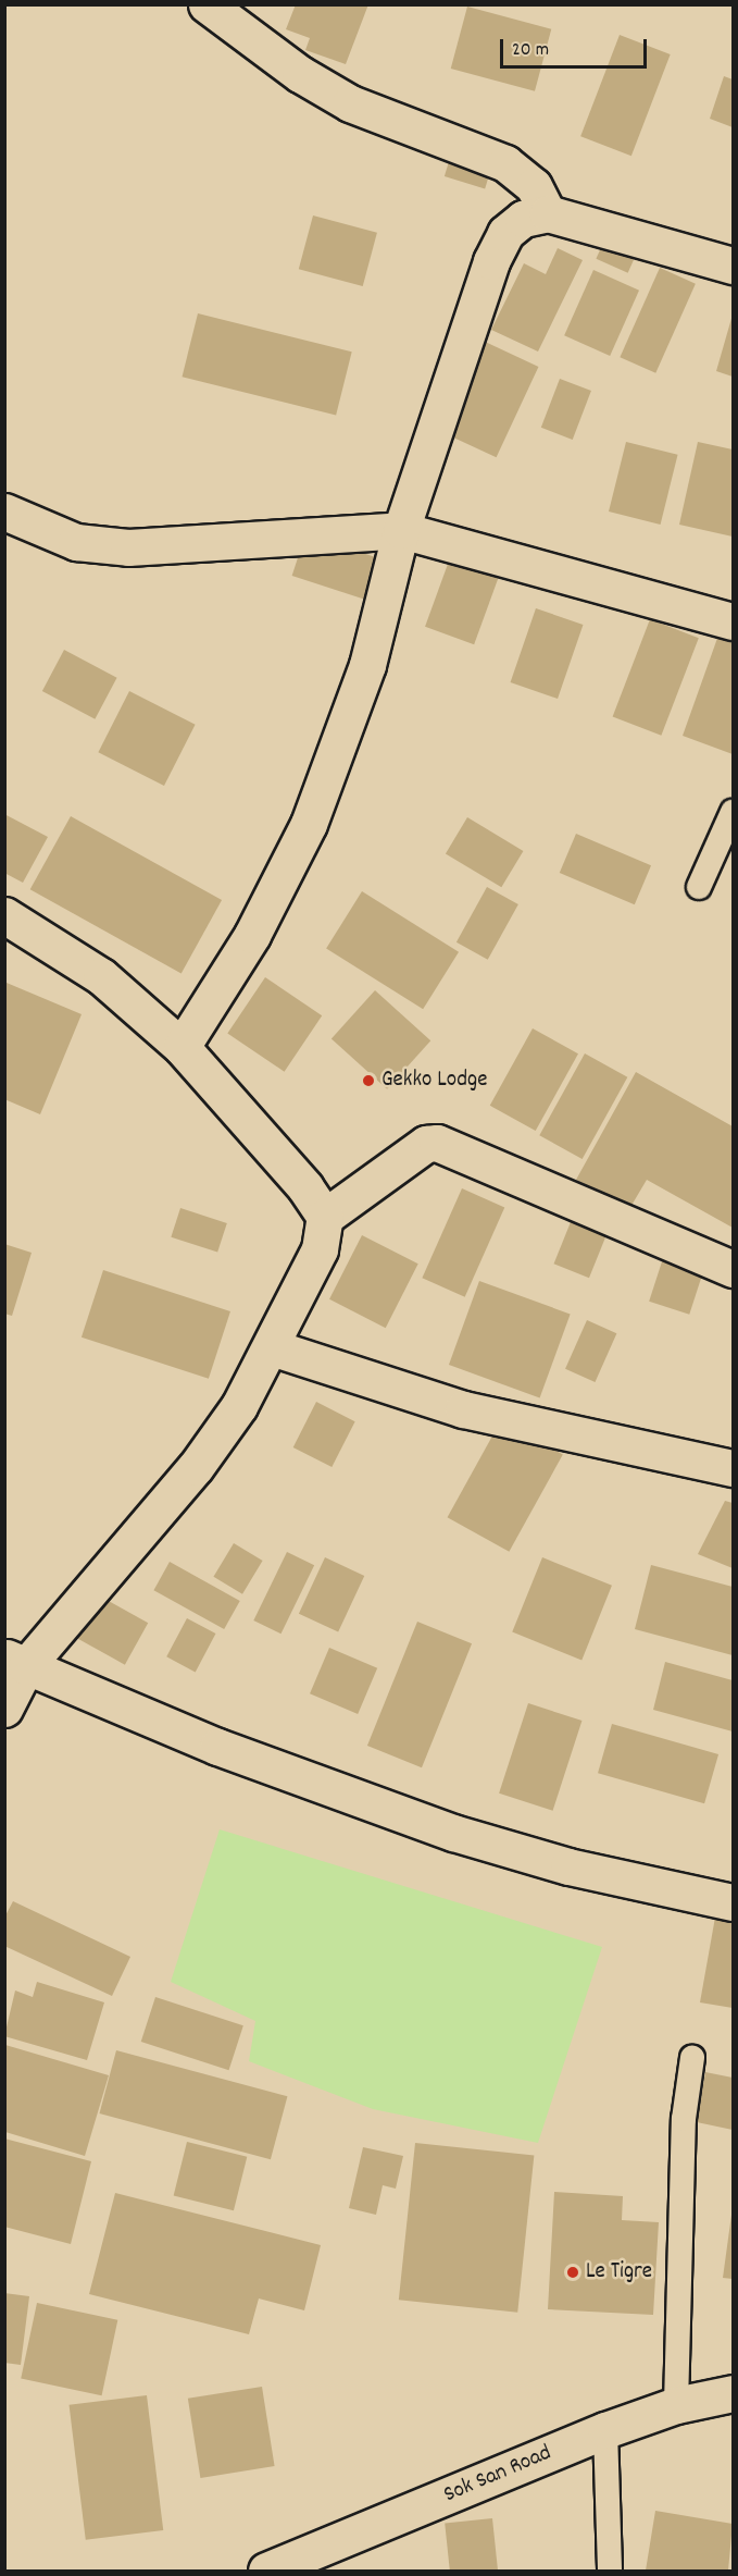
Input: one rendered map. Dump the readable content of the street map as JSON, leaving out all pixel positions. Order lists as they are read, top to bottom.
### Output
{
  "streets": {
    "street": ["Sok San Road"]
  },
  "places": ["Gekko Lodge", "Le Tigre"],
  "scale_bar": "20 m"
}
